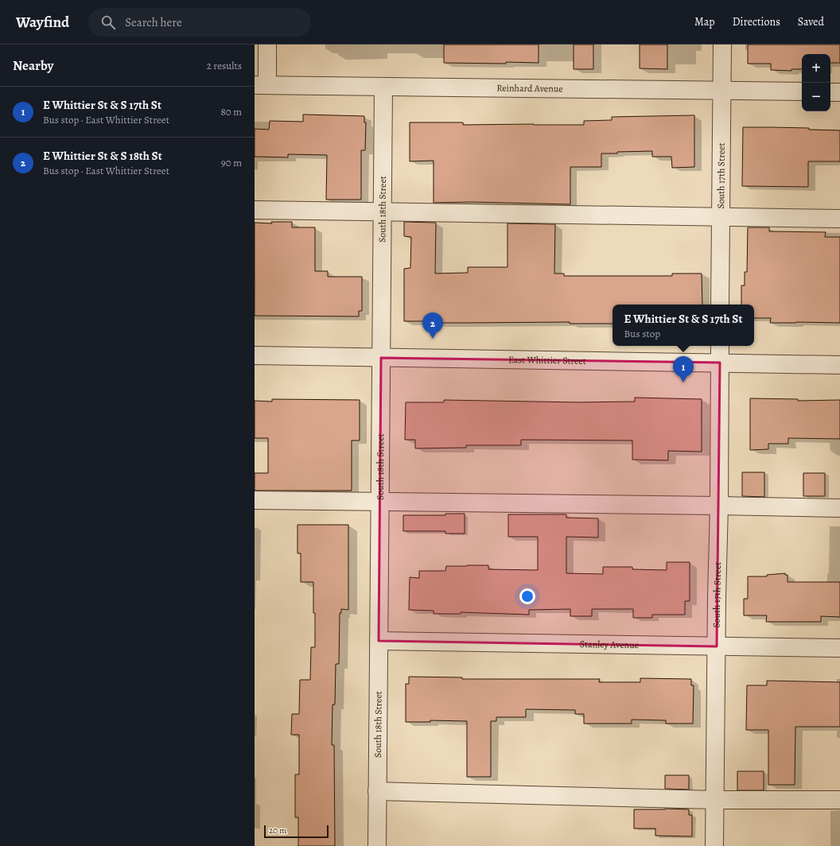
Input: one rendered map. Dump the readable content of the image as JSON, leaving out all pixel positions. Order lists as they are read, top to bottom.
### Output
{
  "streets": {
    "street": [
      "Reinhard Avenue",
      "South 17th Street",
      "South 18th Street",
      "East Whittier Street",
      "Stanley Avenue"
    ]
  },
  "crossings": [
    ["Reinhard Avenue", "South 17th Street"],
    ["Reinhard Avenue", "South 18th Street"],
    ["South 17th Street", "East Whittier Street"],
    ["South 17th Street", "Stanley Avenue"],
    ["South 18th Street", "East Whittier Street"],
    ["South 18th Street", "Stanley Avenue"]
  ],
  "scale_bar": "20 m",
  "page": {
    "header": "Wayfind",
    "search": "Search here",
    "nav": ["Map", "Directions", "Saved"],
    "heading": ["Nearby", "2 results"],
    "map_buttons": ["+", "−"],
    "list": [
      {
        "mark": "1",
        "name": "E Whittier St & S 17th St",
        "note": "Bus stop · East Whittier Street",
        "value": "80 m"
      },
      {
        "mark": "2",
        "name": "E Whittier St & S 18th St",
        "note": "Bus stop · East Whittier Street",
        "value": "90 m"
      }
    ],
    "popup": ["E Whittier St & S 17th St", "Bus stop"],
    "pins": ["2", "1"],
    "scale": "20 m"
  }
}
